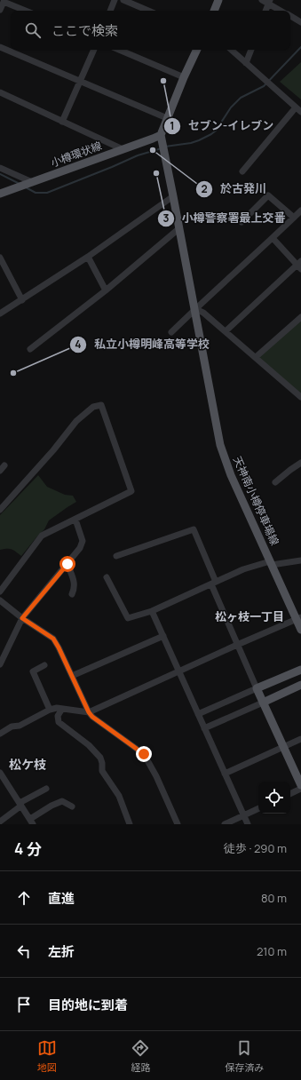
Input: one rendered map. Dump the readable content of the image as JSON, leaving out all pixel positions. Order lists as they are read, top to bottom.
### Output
{
  "streets": {
    "main road": ["小樽環状線", "天神南小樽停車場線"]
  },
  "crossings": [
    ["小樽環状線", "天神南小樽停車場線"]
  ],
  "districts": ["松ヶ枝一丁目", "松ケ枝"],
  "places": [
    "セブン-イレブン",
    "於古発川",
    "小樽警察署最上交番",
    "私立小樽明峰高等学校"
  ],
  "page": {
    "search": "ここで検索",
    "heading": ["4 分", "徒歩 · 290 m"],
    "list": [
      ["直進", "80 m"],
      ["左折", "210 m"],
      "目的地に到着"
    ],
    "nav": ["地図", "経路", "保存済み"]
  }
}
